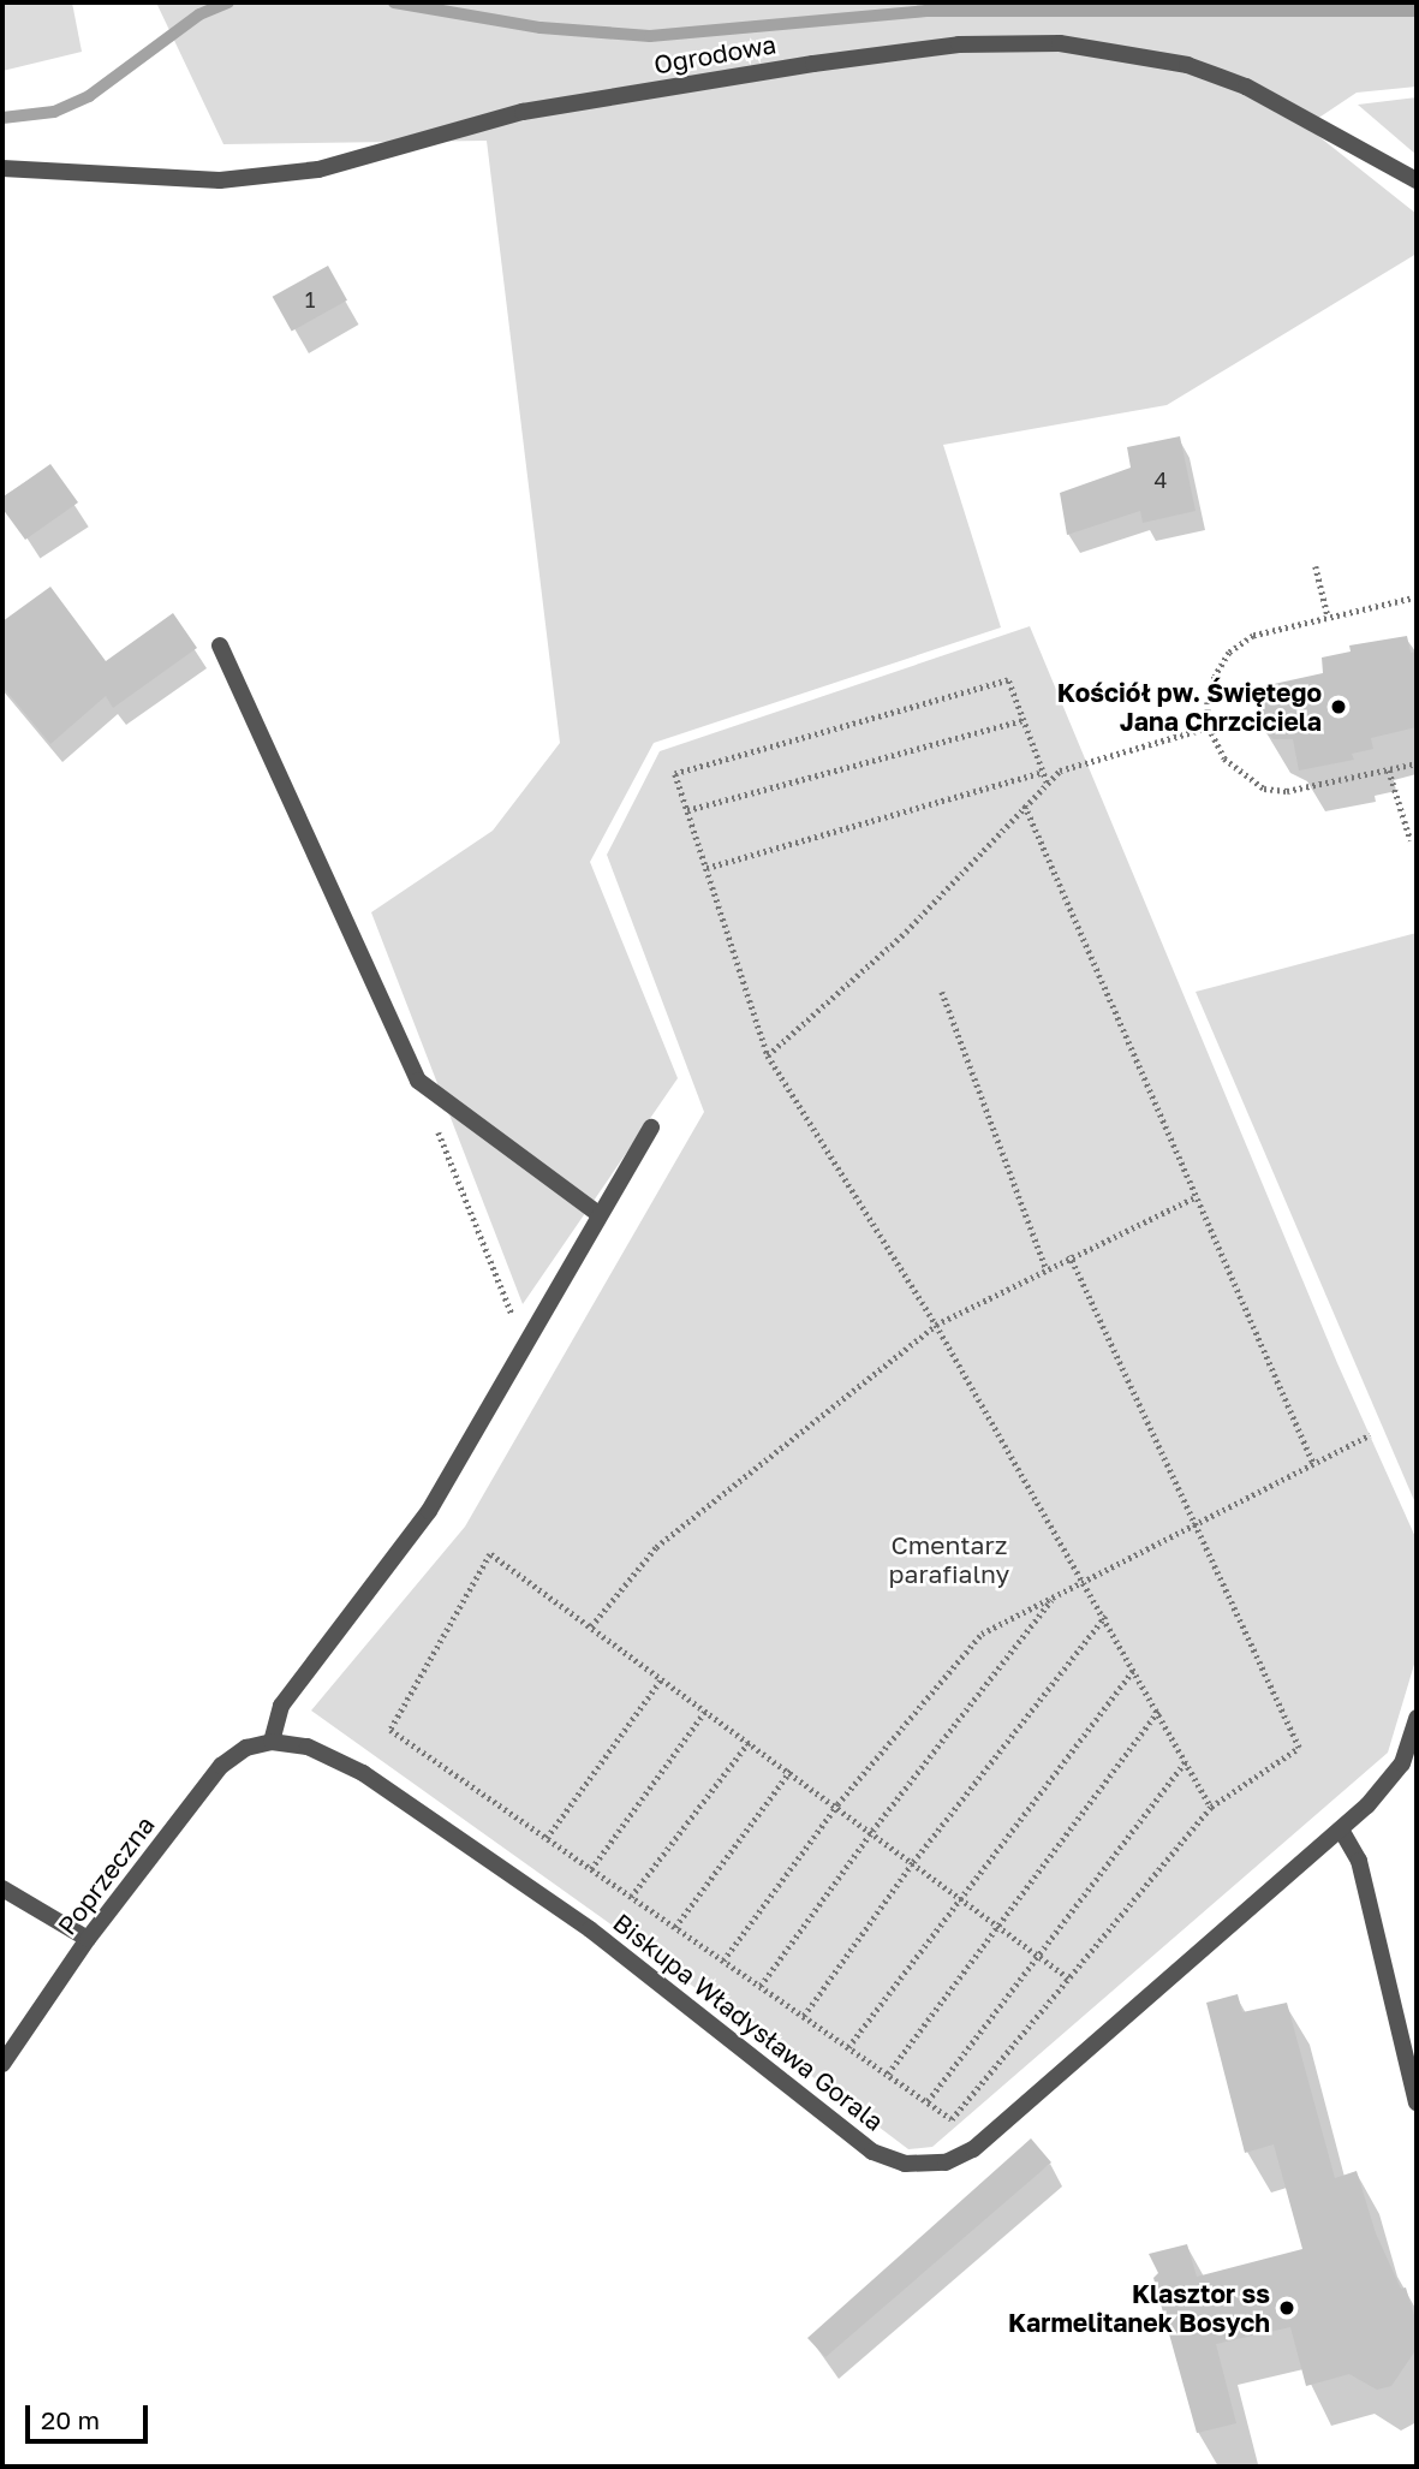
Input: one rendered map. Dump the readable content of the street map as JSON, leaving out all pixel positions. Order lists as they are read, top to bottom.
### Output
{
  "streets": {
    "street": ["Ogrodowa", "Poprzeczna", "Biskupa Władysława Gorala"]
  },
  "crossings": [
    ["Poprzeczna", "Biskupa Władysława Gorala"]
  ],
  "parks": ["Cmentarz parafialny"],
  "places": ["Kościół pw. Świętego Jana Chrzciciela", "Klasztor ss Karmelitanek Bosych"],
  "house_numbers": ["1", "4"],
  "scale_bar": "20 m"
}
